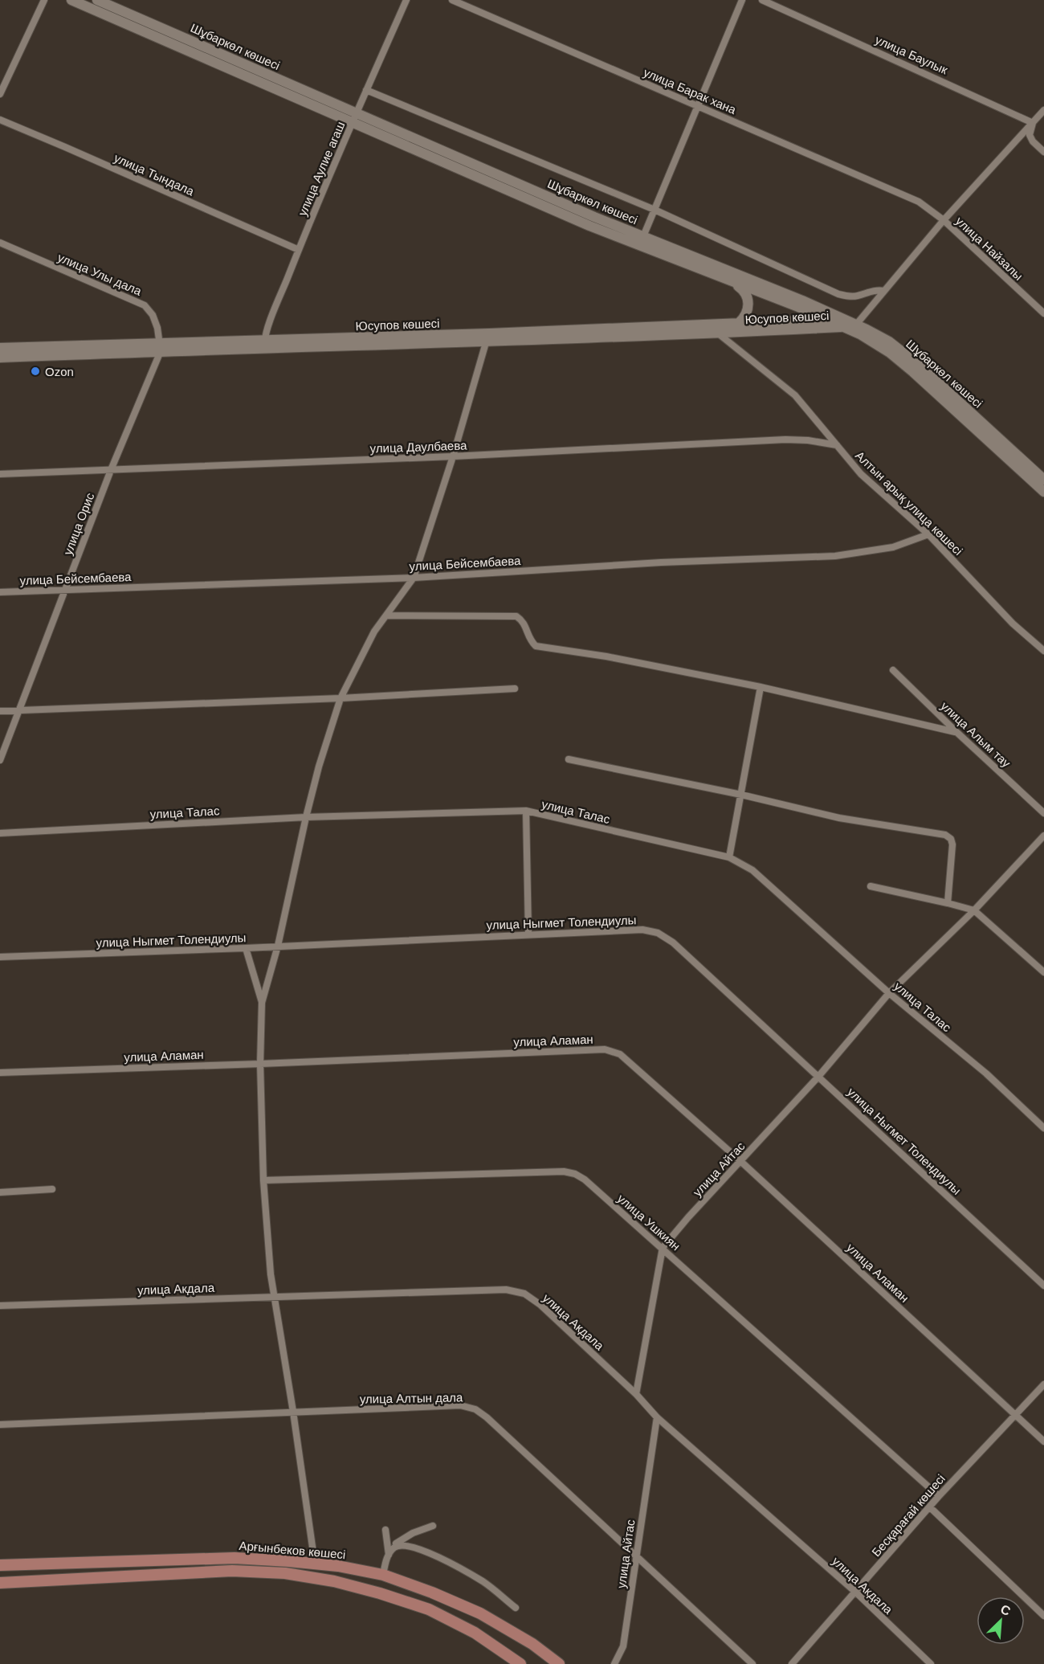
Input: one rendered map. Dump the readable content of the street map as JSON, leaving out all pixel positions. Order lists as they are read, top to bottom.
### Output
{
  "streets": {
    "main road": ["Арғынбеков көшесі"],
    "street": [
      "Шұбаркөл көшесі",
      "улица Баулык",
      "улица Барак хана",
      "улица Аулие агаш",
      "улица Тындала",
      "улица Найзалы",
      "улица Улы дала",
      "Юсупов көшесі",
      "улица Даулбаева",
      "Алтын арық улица көшесі",
      "улица Орис",
      "улица Бейсембаева",
      "улица Алым тау",
      "улица Талас",
      "улица Ныгмет Толендиулы",
      "улица Аламан",
      "улица Айтас",
      "улица Ушкиян",
      "улица Акдала",
      "улица Алтын дала",
      "Бесқарағай көшесі"
    ]
  },
  "crossings": [
    ["Шұбаркөл көшесі", "улица Аулие агаш"],
    ["Шұбаркөл көшесі", "Юсупов көшесі"],
    ["улица Барак хана", "улица Найзалы"],
    ["улица Аулие агаш", "улица Тындала"],
    ["улица Аулие агаш", "Юсупов көшесі"],
    ["улица Улы дала", "Юсупов көшесі"],
    ["улица Улы дала", "улица Орис"],
    ["Юсупов көшесі", "Алтын арық улица көшесі"],
    ["Юсупов көшесі", "улица Орис"],
    ["улица Даулбаева", "Алтын арық улица көшесі"],
    ["улица Даулбаева", "улица Орис"],
    ["Алтын арық улица көшесі", "улица Бейсембаева"],
    ["улица Орис", "улица Бейсембаева"],
    ["улица Талас", "улица Айтас"],
    ["улица Ныгмет Толендиулы", "улица Айтас"],
    ["улица Аламан", "улица Айтас"],
    ["улица Аламан", "Бесқарағай көшесі"],
    ["улица Айтас", "улица Ушкиян"],
    ["улица Айтас", "улица Акдала"],
    ["улица Айтас", "улица Алтын дала"],
    ["улица Ушкиян", "Бесқарағай көшесі"],
    ["улица Акдала", "Бесқарағай көшесі"]
  ],
  "places": ["Ozon"],
  "north": "top right"
}
